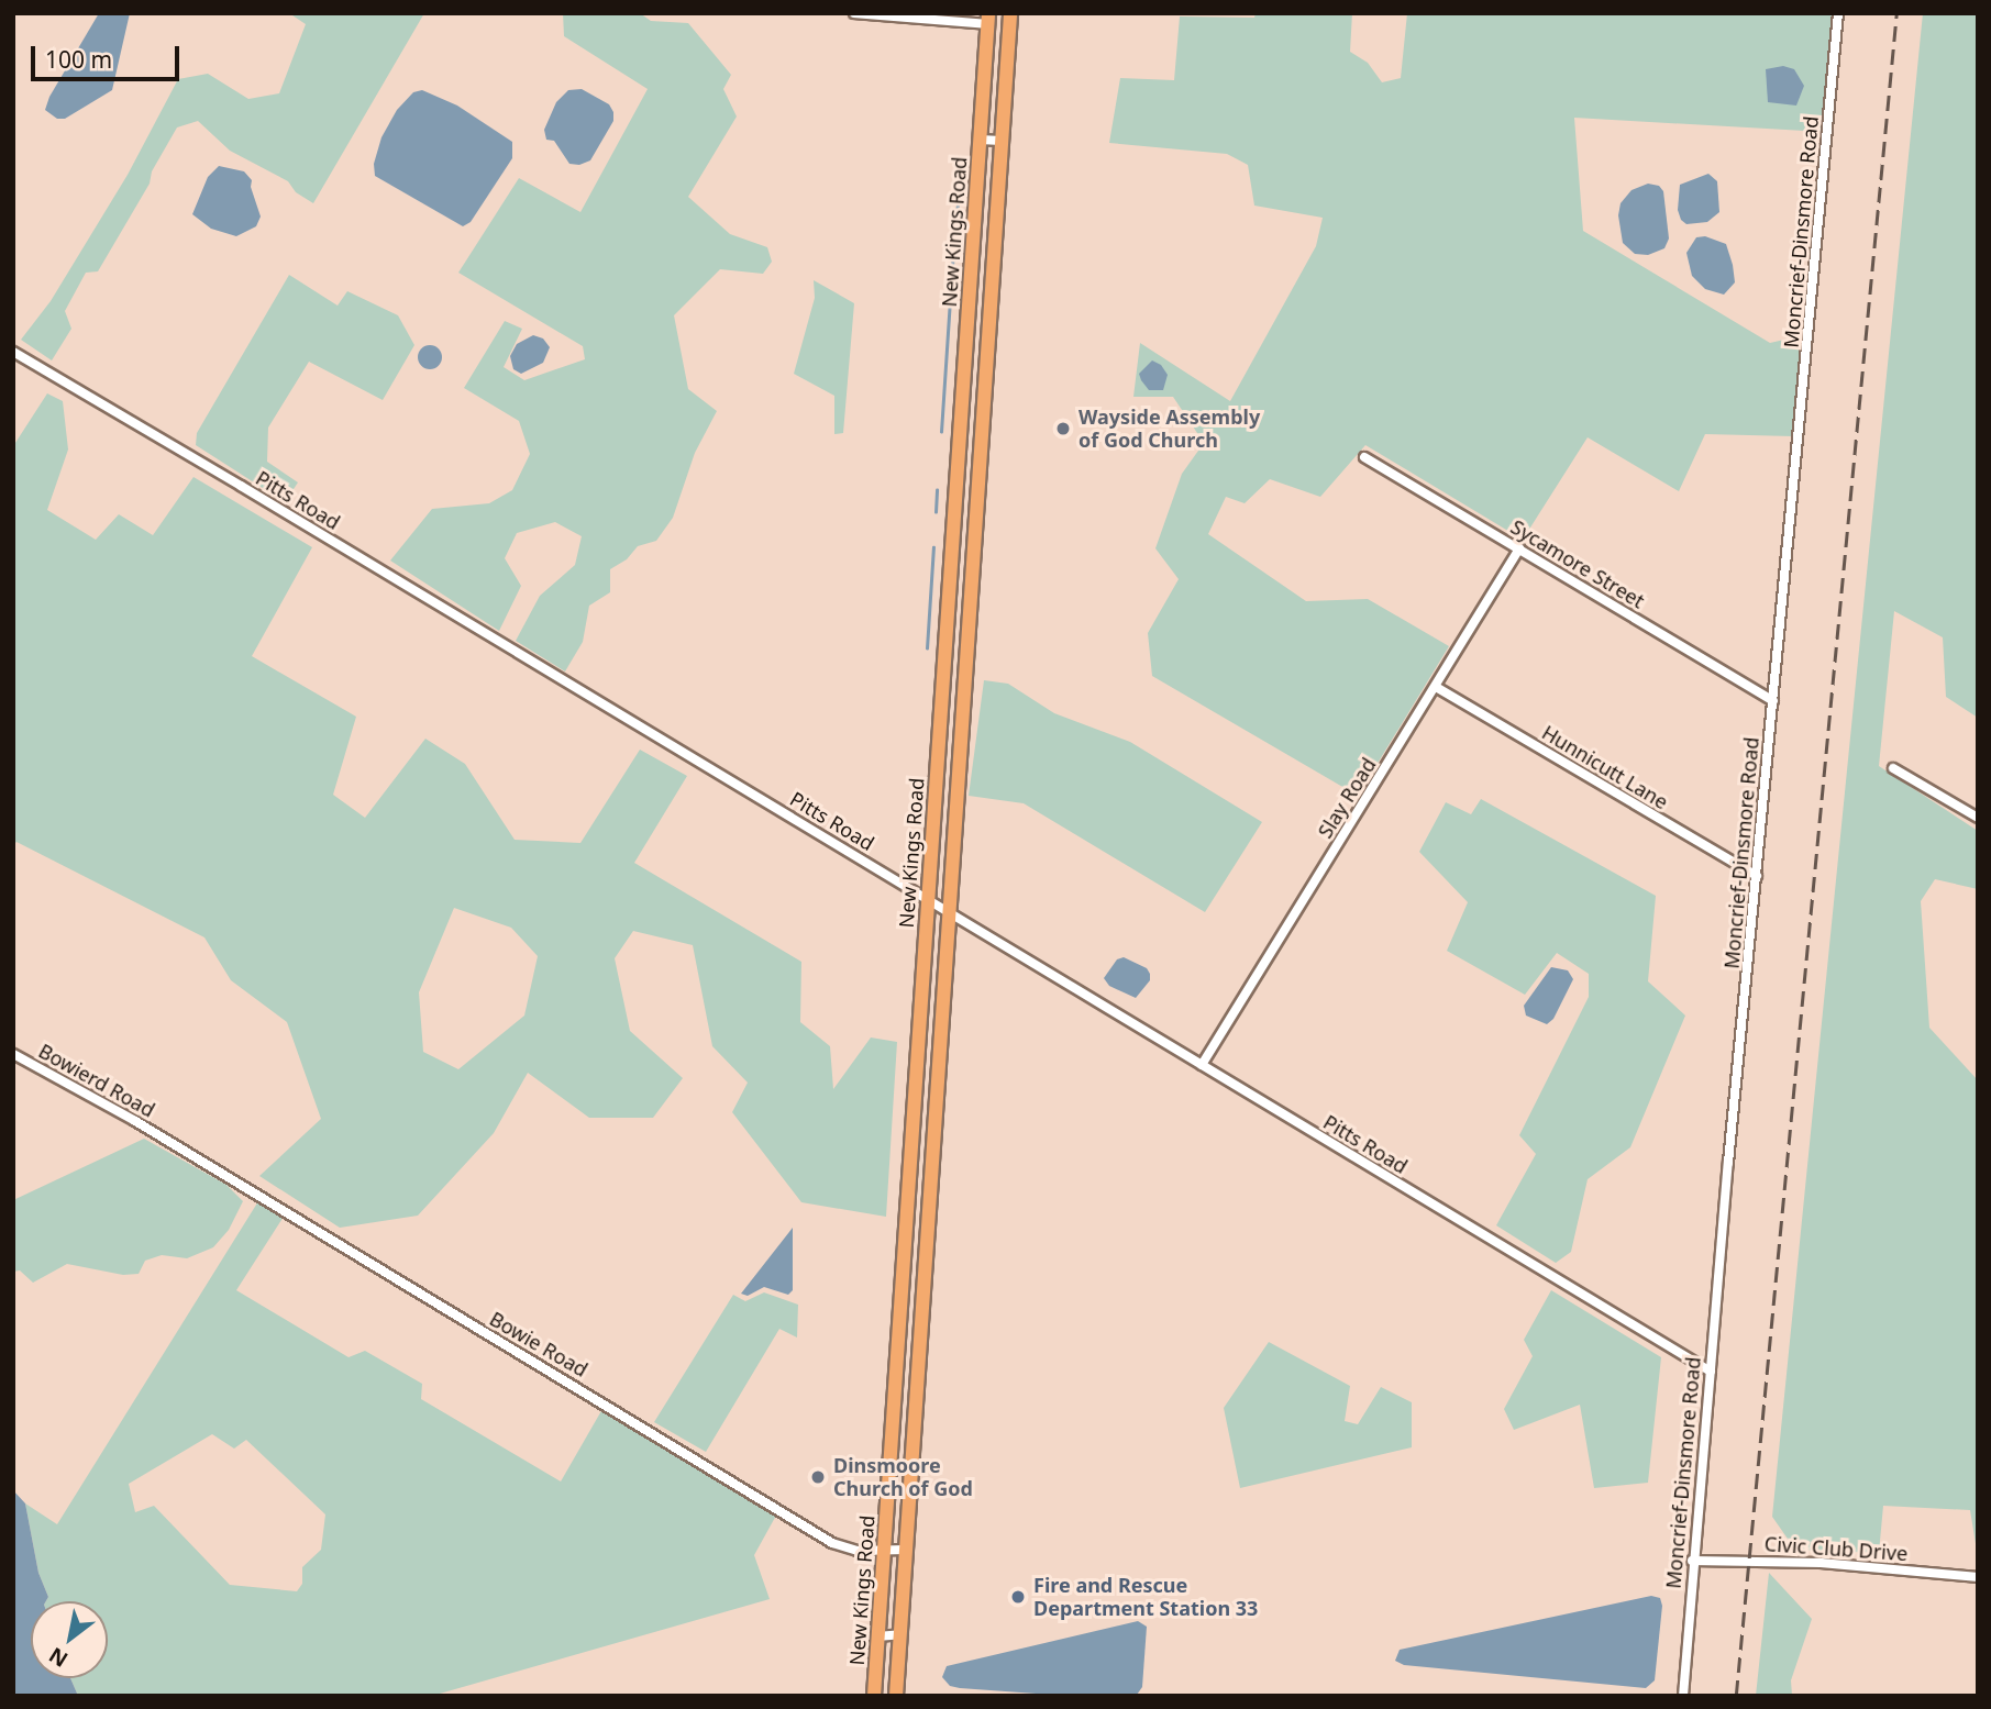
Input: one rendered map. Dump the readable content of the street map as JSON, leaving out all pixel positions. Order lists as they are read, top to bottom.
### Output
{
  "streets": {
    "highway": ["New Kings Road"],
    "street": [
      "Moncrief-Dinsmore Road",
      "Pitts Road",
      "Sycamore Street",
      "Hunnicutt Lane",
      "Slay Road",
      "Bowierd Road",
      "Bowie Road",
      "Civic Club Drive"
    ]
  },
  "crossings": [
    ["New Kings Road", "Pitts Road"],
    ["New Kings Road", "Bowie Road"],
    ["Moncrief-Dinsmore Road", "Pitts Road"],
    ["Moncrief-Dinsmore Road", "Sycamore Street"],
    ["Moncrief-Dinsmore Road", "Hunnicutt Lane"],
    ["Moncrief-Dinsmore Road", "Civic Club Drive"],
    ["Pitts Road", "Slay Road"],
    ["Sycamore Street", "Slay Road"],
    ["Hunnicutt Lane", "Slay Road"],
    ["Bowierd Road", "Bowie Road"]
  ],
  "places": ["Wayside Assembly of God Church", "Dinsmoore Church of God", "Fire and Rescue Department Station 33"],
  "scale_bar": "100 m",
  "north": "bottom left"
}
